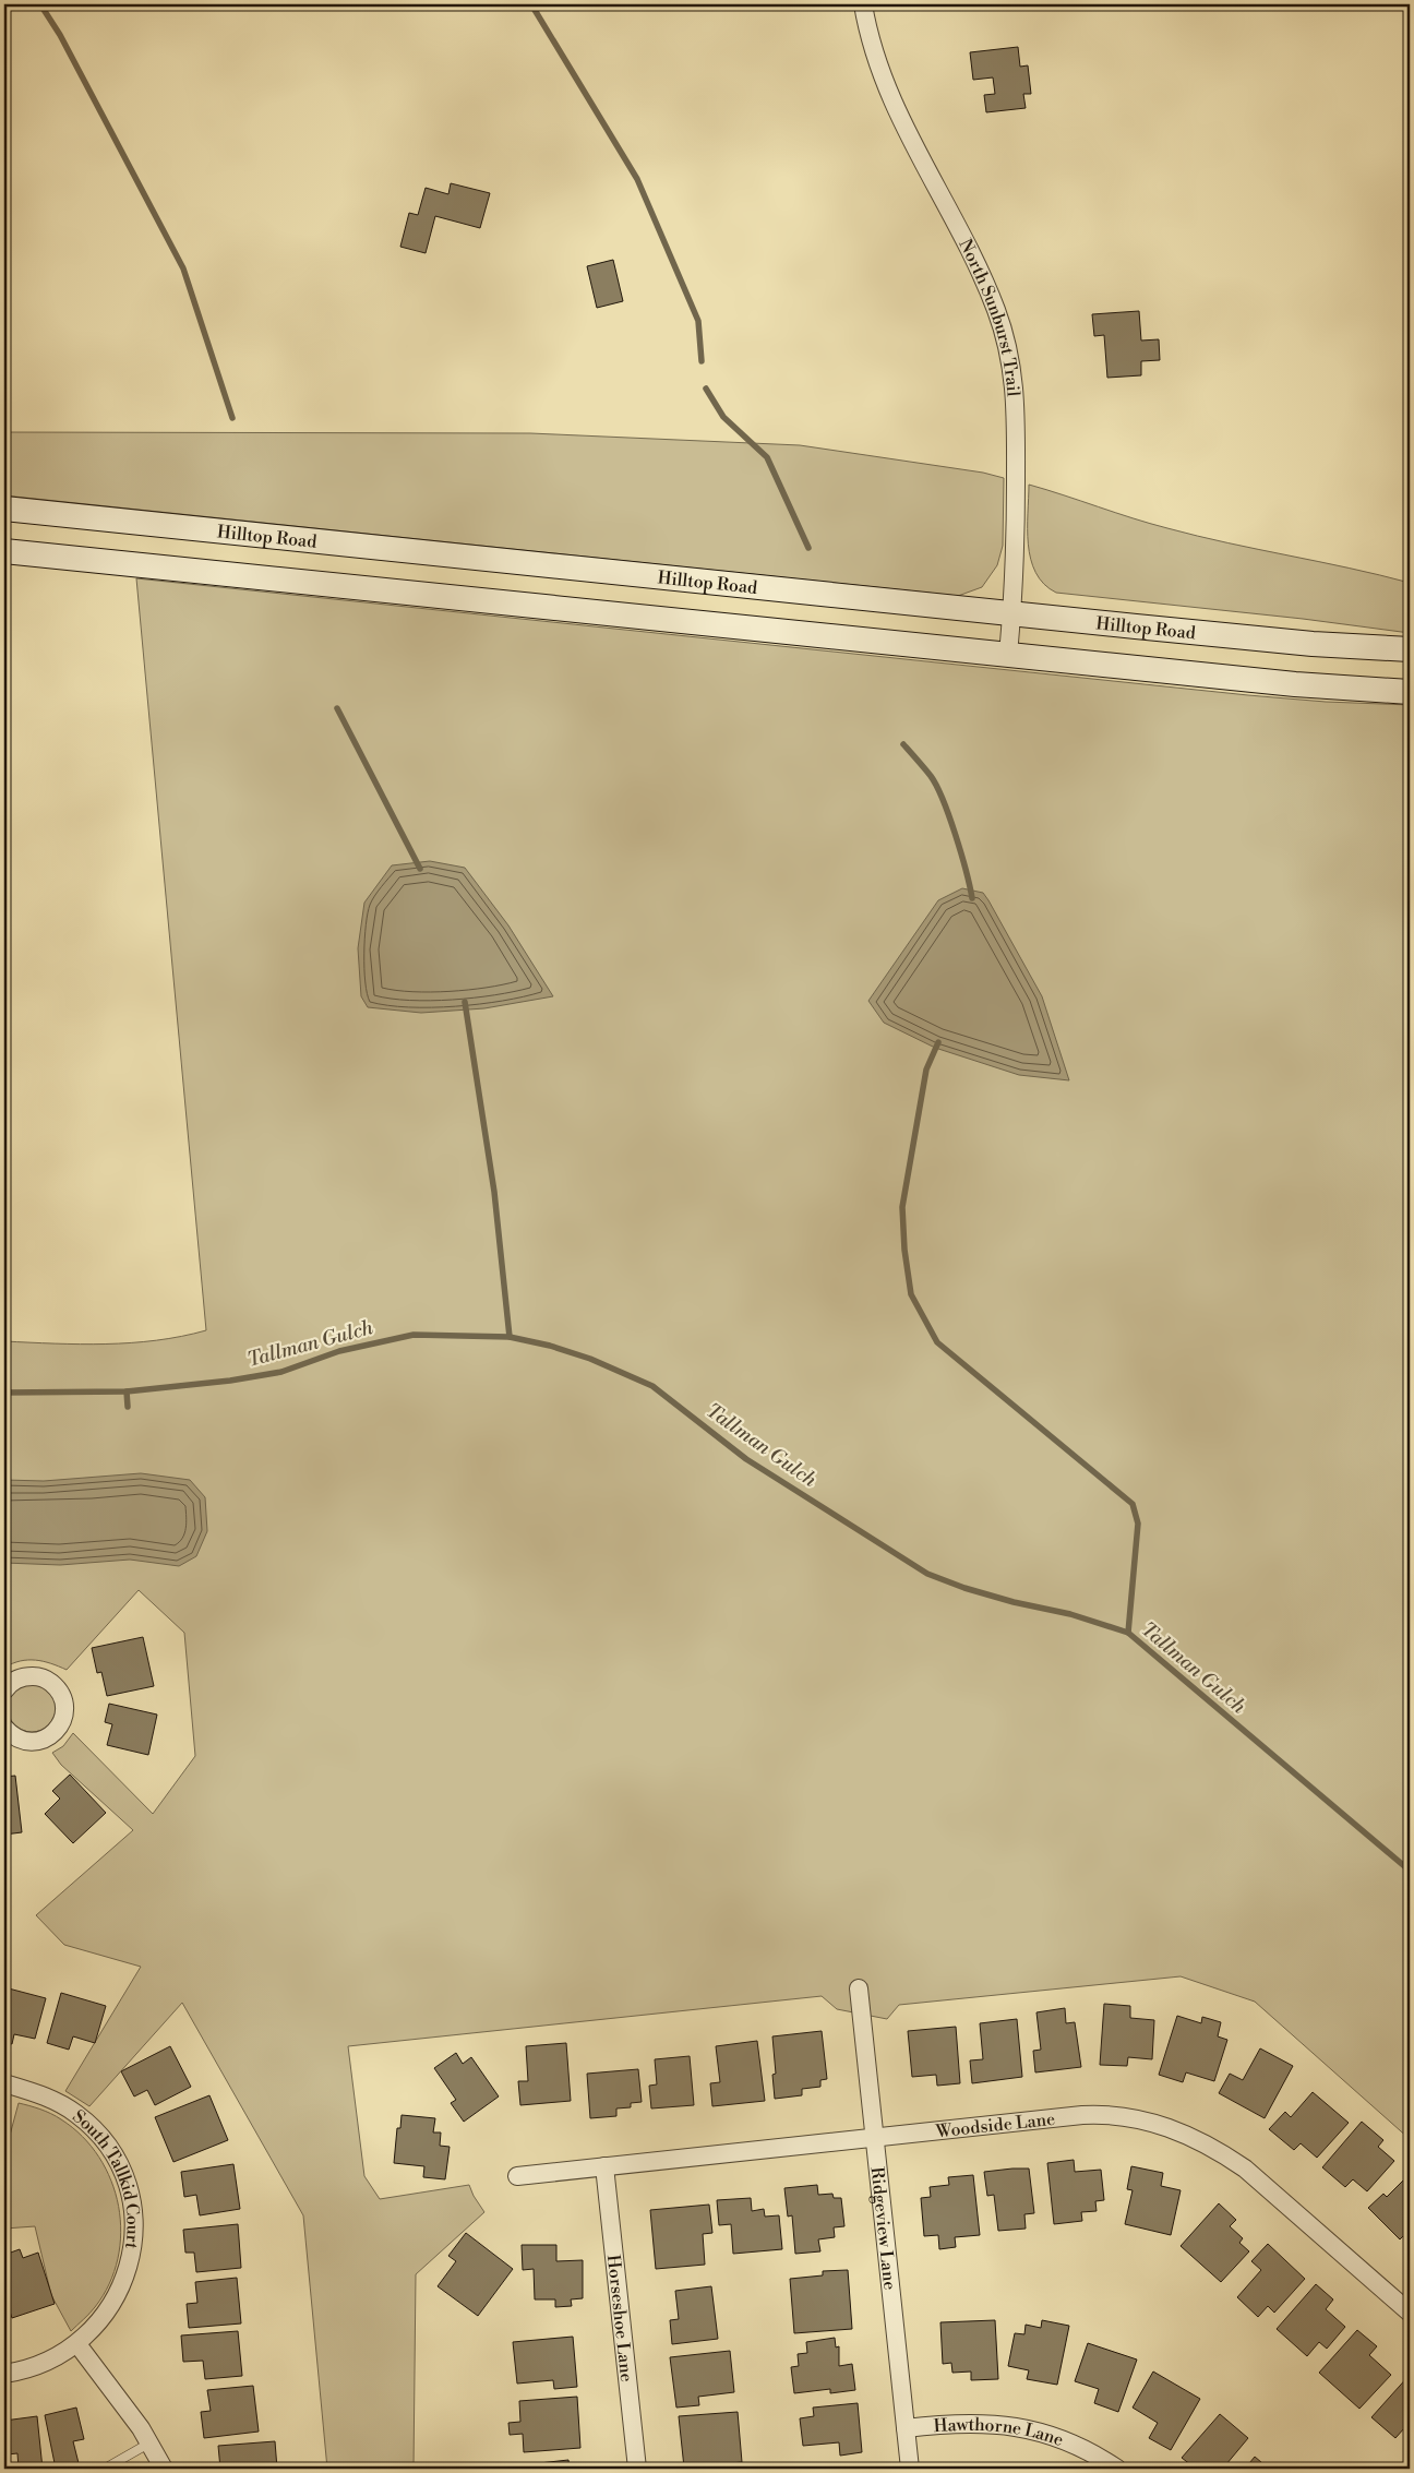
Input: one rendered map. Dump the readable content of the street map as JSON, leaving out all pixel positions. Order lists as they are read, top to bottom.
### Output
{
  "streets": {
    "main road": ["Hilltop Road"],
    "street": [
      "North Sunburst Trail",
      "Woodside Lane",
      "South Tallkid Court",
      "Ridgeview Lane",
      "Horseshoe Lane",
      "Hawthorne Lane"
    ]
  },
  "crossings": [
    ["North Sunburst Trail", "Hilltop Road"],
    ["Woodside Lane", "Ridgeview Lane"],
    ["Woodside Lane", "Horseshoe Lane"],
    ["Ridgeview Lane", "Hawthorne Lane"]
  ],
  "water": ["Tallman Gulch"]
}
